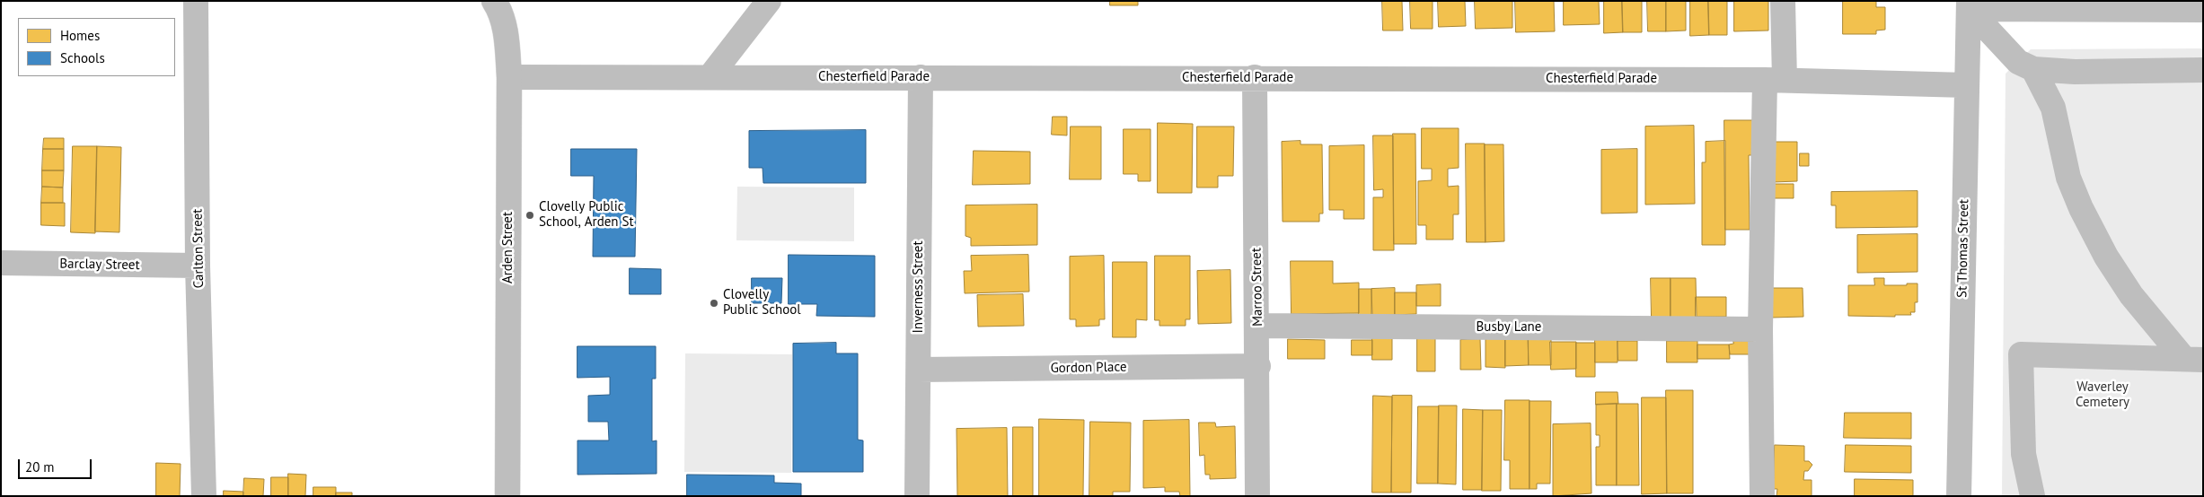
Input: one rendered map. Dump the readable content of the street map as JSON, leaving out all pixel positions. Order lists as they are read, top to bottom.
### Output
{
  "streets": {
    "street": [
      "Chesterfield Parade",
      "Arden Street",
      "Carlton Street",
      "St Thomas Street",
      "Barclay Street",
      "Inverness Street",
      "Marroo Street",
      "Busby Lane",
      "Gordon Place"
    ]
  },
  "crossings": [
    ["Chesterfield Parade", "Arden Street"],
    ["Chesterfield Parade", "St Thomas Street"],
    ["Chesterfield Parade", "Inverness Street"],
    ["Chesterfield Parade", "Marroo Street"],
    ["Carlton Street", "Barclay Street"],
    ["Inverness Street", "Gordon Place"],
    ["Marroo Street", "Busby Lane"],
    ["Marroo Street", "Gordon Place"]
  ],
  "parks": ["Waverley Cemetery"],
  "places": ["Clovelly Public School, Arden St", "Clovelly Public School"],
  "legend": ["Homes", "Schools"],
  "scale_bar": "20 m"
}
